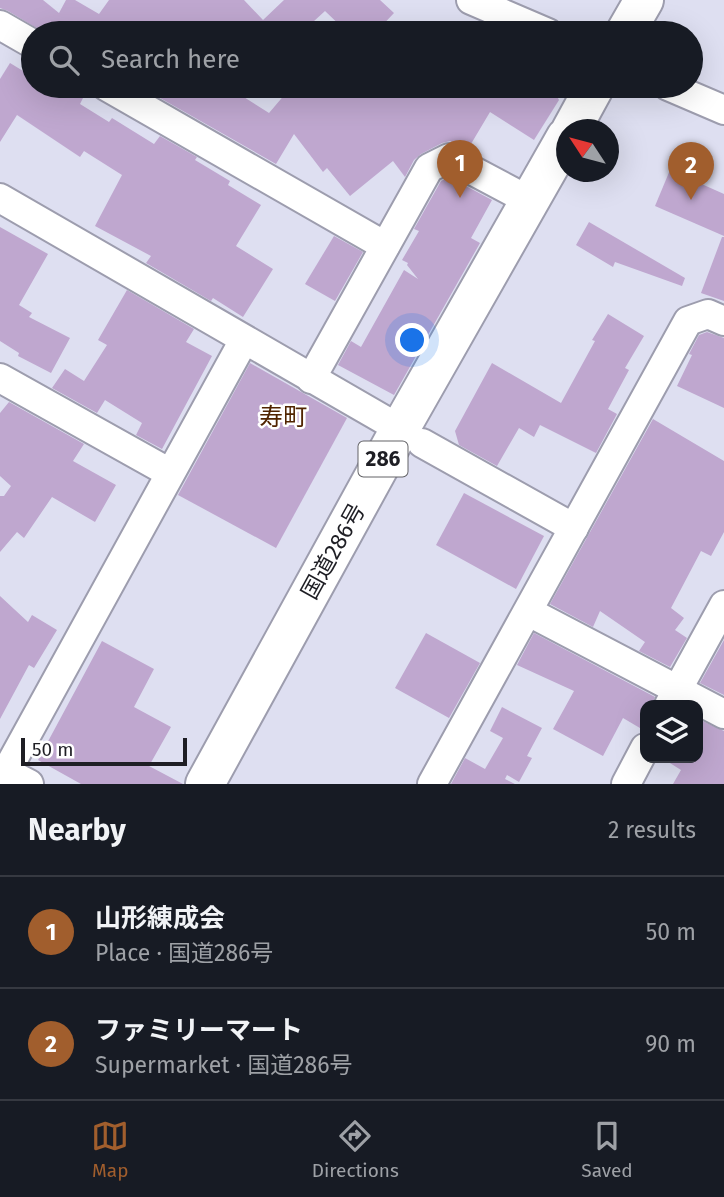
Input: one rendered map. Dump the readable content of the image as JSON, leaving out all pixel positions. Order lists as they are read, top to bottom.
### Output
{
  "streets": {
    "highway": ["286", "国道286号"]
  },
  "districts": ["寿町"],
  "scale_bar": "50 m",
  "north": "top left",
  "page": {
    "search": "Search here",
    "pins": ["1", "2"],
    "scale": "50 m",
    "heading": ["Nearby", "2 results"],
    "list": [
      {
        "mark": "1",
        "name": "山形練成会",
        "note": "Place · 国道286号",
        "value": "50 m"
      },
      {
        "mark": "2",
        "name": "ファミリーマート",
        "note": "Supermarket · 国道286号",
        "value": "90 m"
      }
    ],
    "nav": ["Map", "Directions", "Saved"]
  }
}
